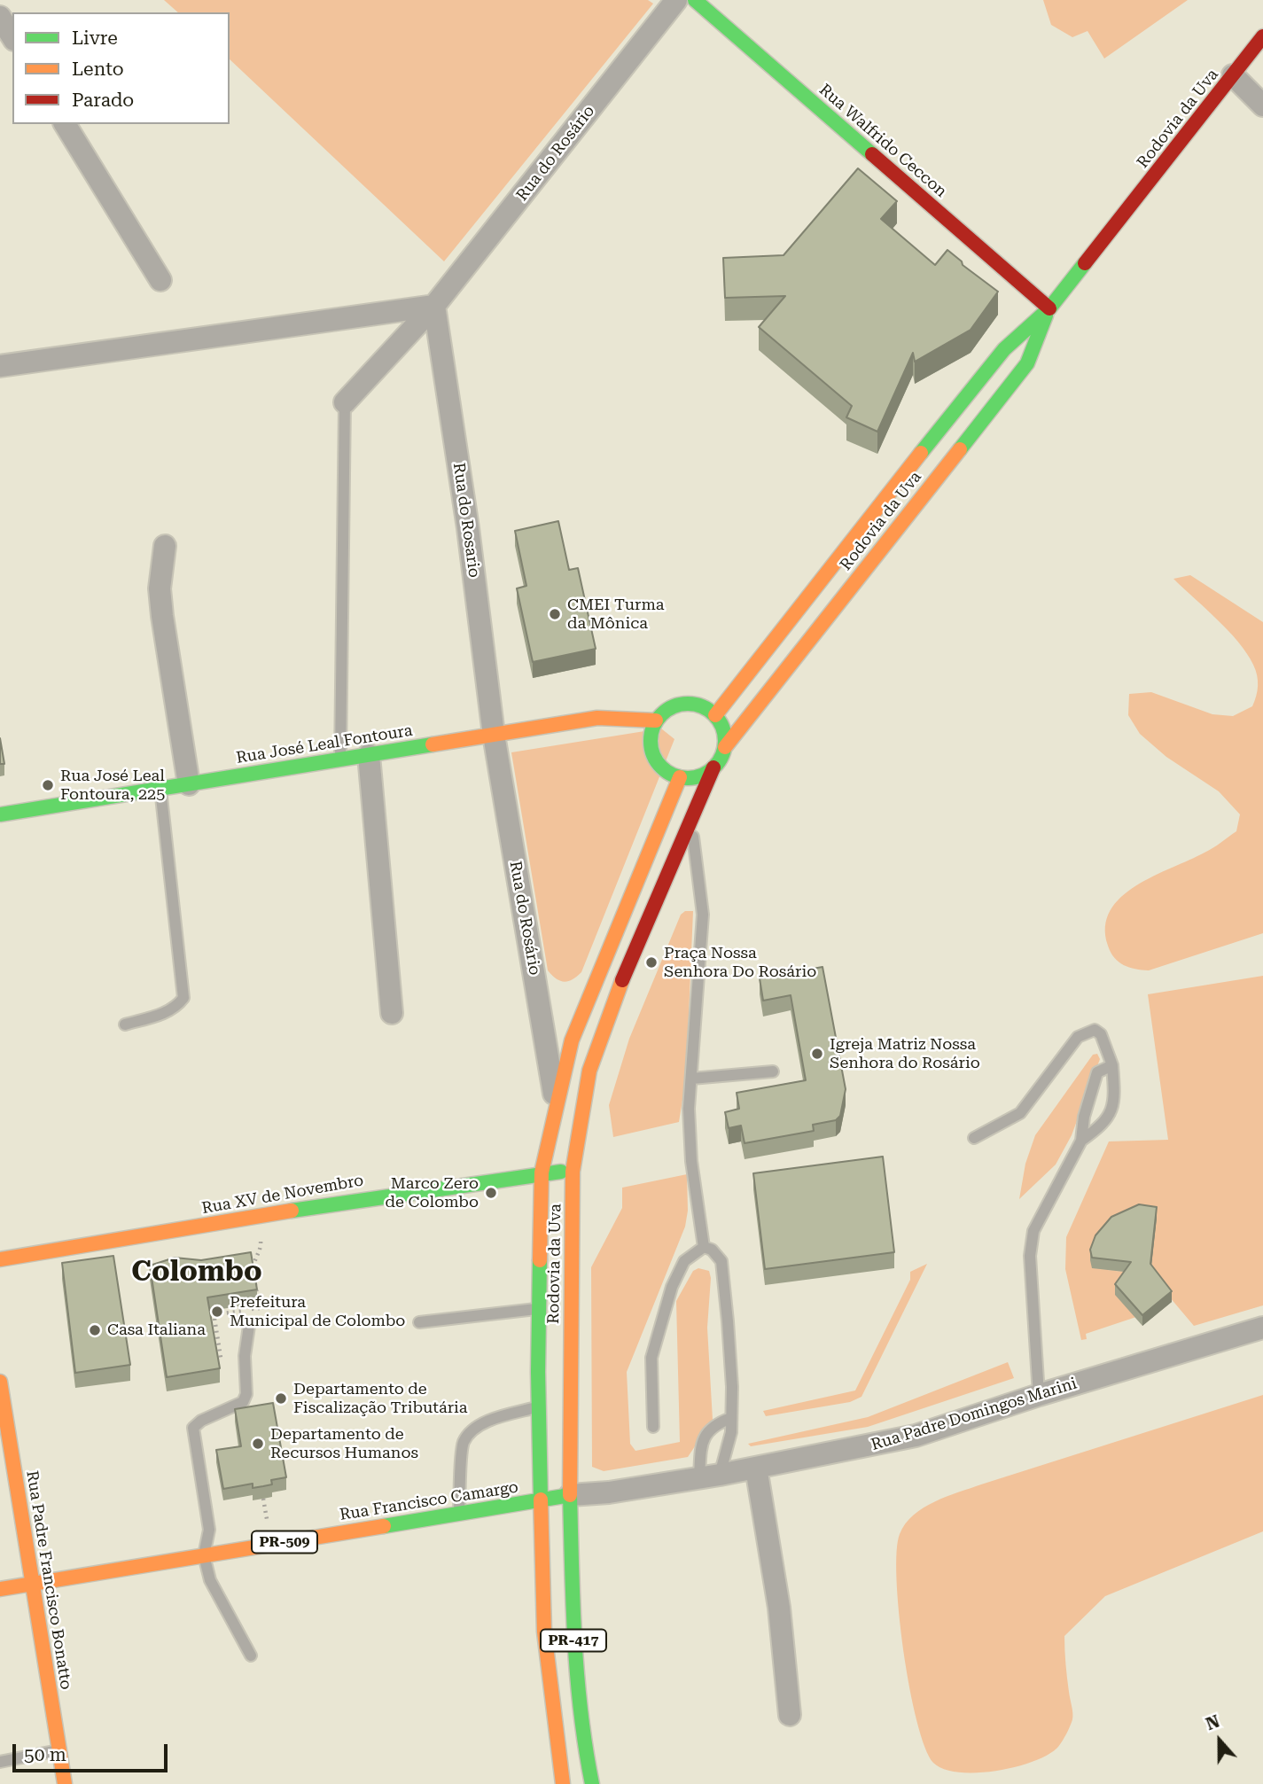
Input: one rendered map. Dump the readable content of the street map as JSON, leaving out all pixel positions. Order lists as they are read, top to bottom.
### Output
{
  "streets": {
    "main road": [
      "Rodovia da Uva",
      "Rua Walfrido Ceccon",
      "Rua José Leal Fontoura",
      "Rua XV de Novembro",
      "Rua Francisco Camargo",
      "PR-509",
      "Rua Padre Francisco Bonatto",
      "PR-417"
    ],
    "street": ["Rua do Rosário", "Rua do Rosario", "Rua Padre Domingos Marini"]
  },
  "crossings": [
    ["Rodovia da Uva", "Rua Walfrido Ceccon"],
    ["Rodovia da Uva", "Rua do Rosário"],
    ["Rodovia da Uva", "Rua José Leal Fontoura"],
    ["Rodovia da Uva", "Rua XV de Novembro"],
    ["Rodovia da Uva", "Rua Padre Domingos Marini"],
    ["Rodovia da Uva", "Rua Francisco Camargo"],
    ["Rua do Rosário", "Rua do Rosario"],
    ["Rua do Rosário", "Rua José Leal Fontoura"],
    ["Rua do Rosario", "Rua José Leal Fontoura"],
    ["Rua Padre Domingos Marini", "Rua Francisco Camargo"],
    ["Rua Francisco Camargo", "Rua Padre Francisco Bonatto"]
  ],
  "districts": ["Colombo"],
  "places": [
    "CMEI Turma da Mônica",
    "Rua José Leal Fontoura, 225",
    "Praça Nossa Senhora Do Rosário",
    "Igreja Matriz Nossa Senhora do Rosário",
    "Marco Zero de Colombo",
    "Prefeitura Municipal de Colombo",
    "Casa Italiana",
    "Departamento de Fiscalização Tributária",
    "Departamento de Recursos Humanos"
  ],
  "legend": ["Livre", "Lento", "Parado"],
  "scale_bar": "50 m",
  "north": "top"
}
